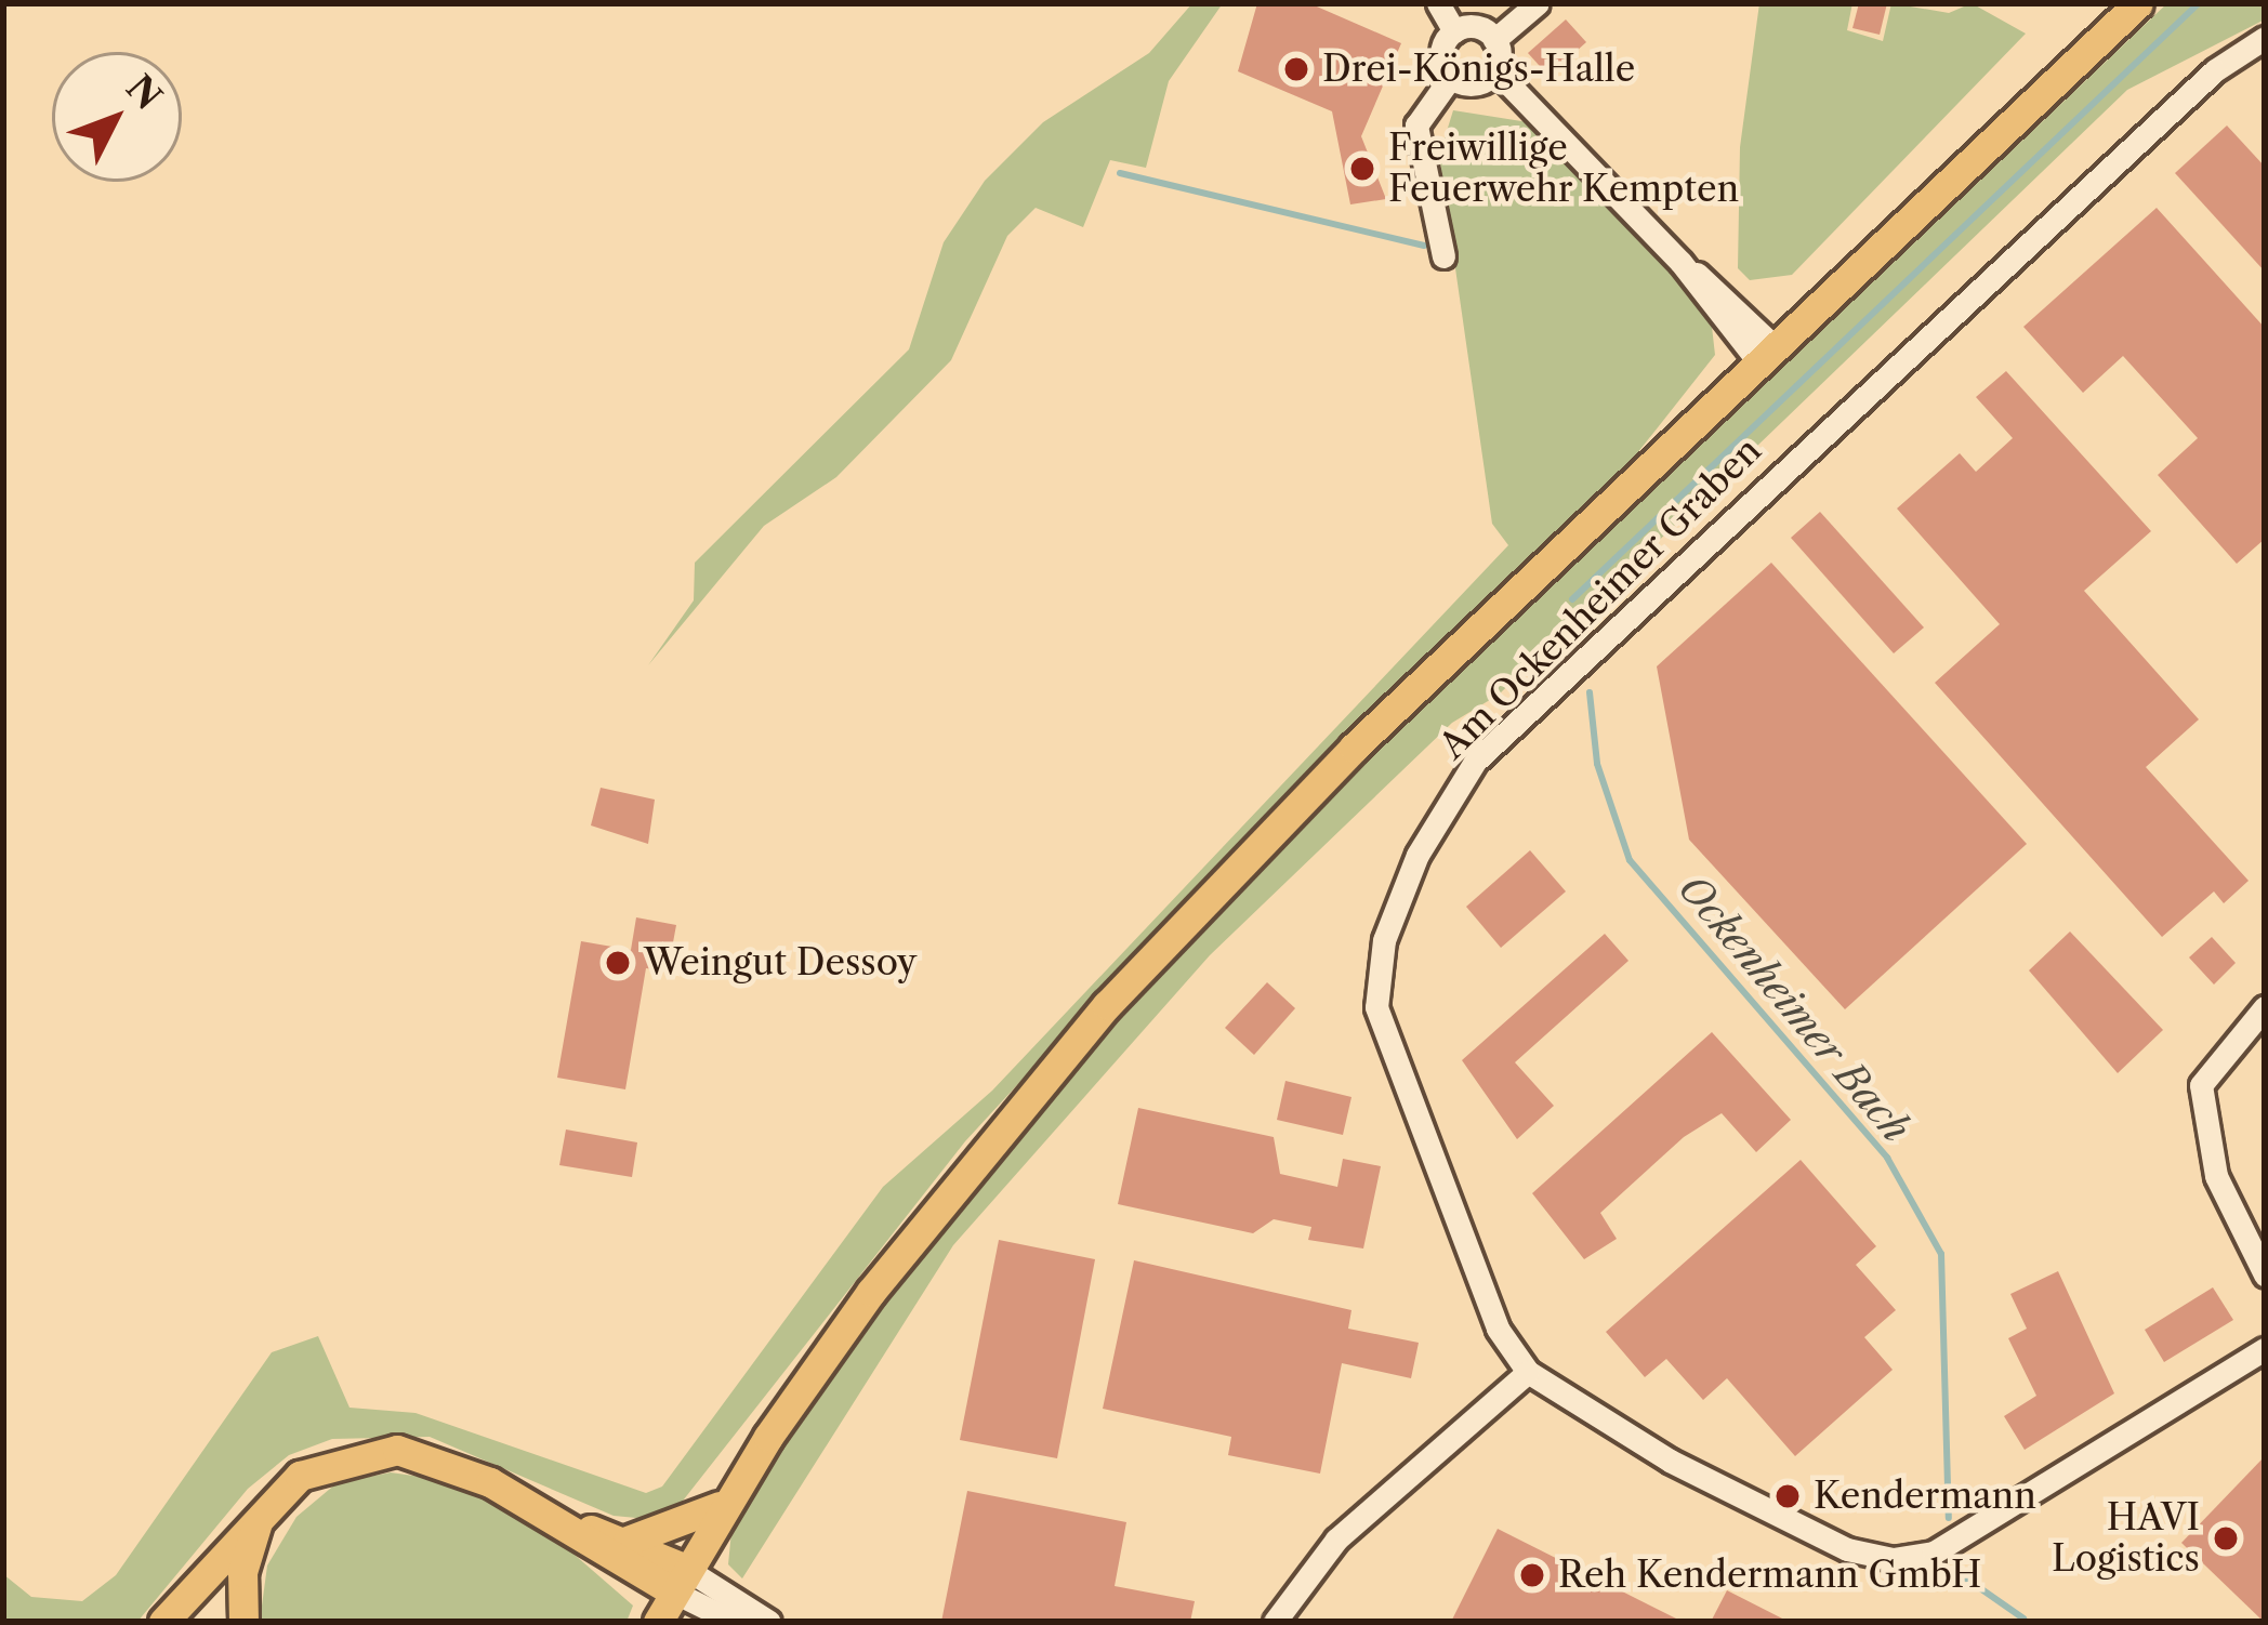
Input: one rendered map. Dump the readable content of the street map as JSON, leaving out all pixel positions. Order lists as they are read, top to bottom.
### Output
{
  "streets": {
    "street": ["Am Ockenheimer Graben"]
  },
  "water": ["Ockenheimer Bach"],
  "places": [
    "Drei-Königs-Halle",
    "Freiwillige Feuerwehr Kempten",
    "Weingut Dessoy",
    "Kendermann",
    "HAVI Logistics",
    "Reh Kendermann GmbH"
  ],
  "north": "top right"
}
